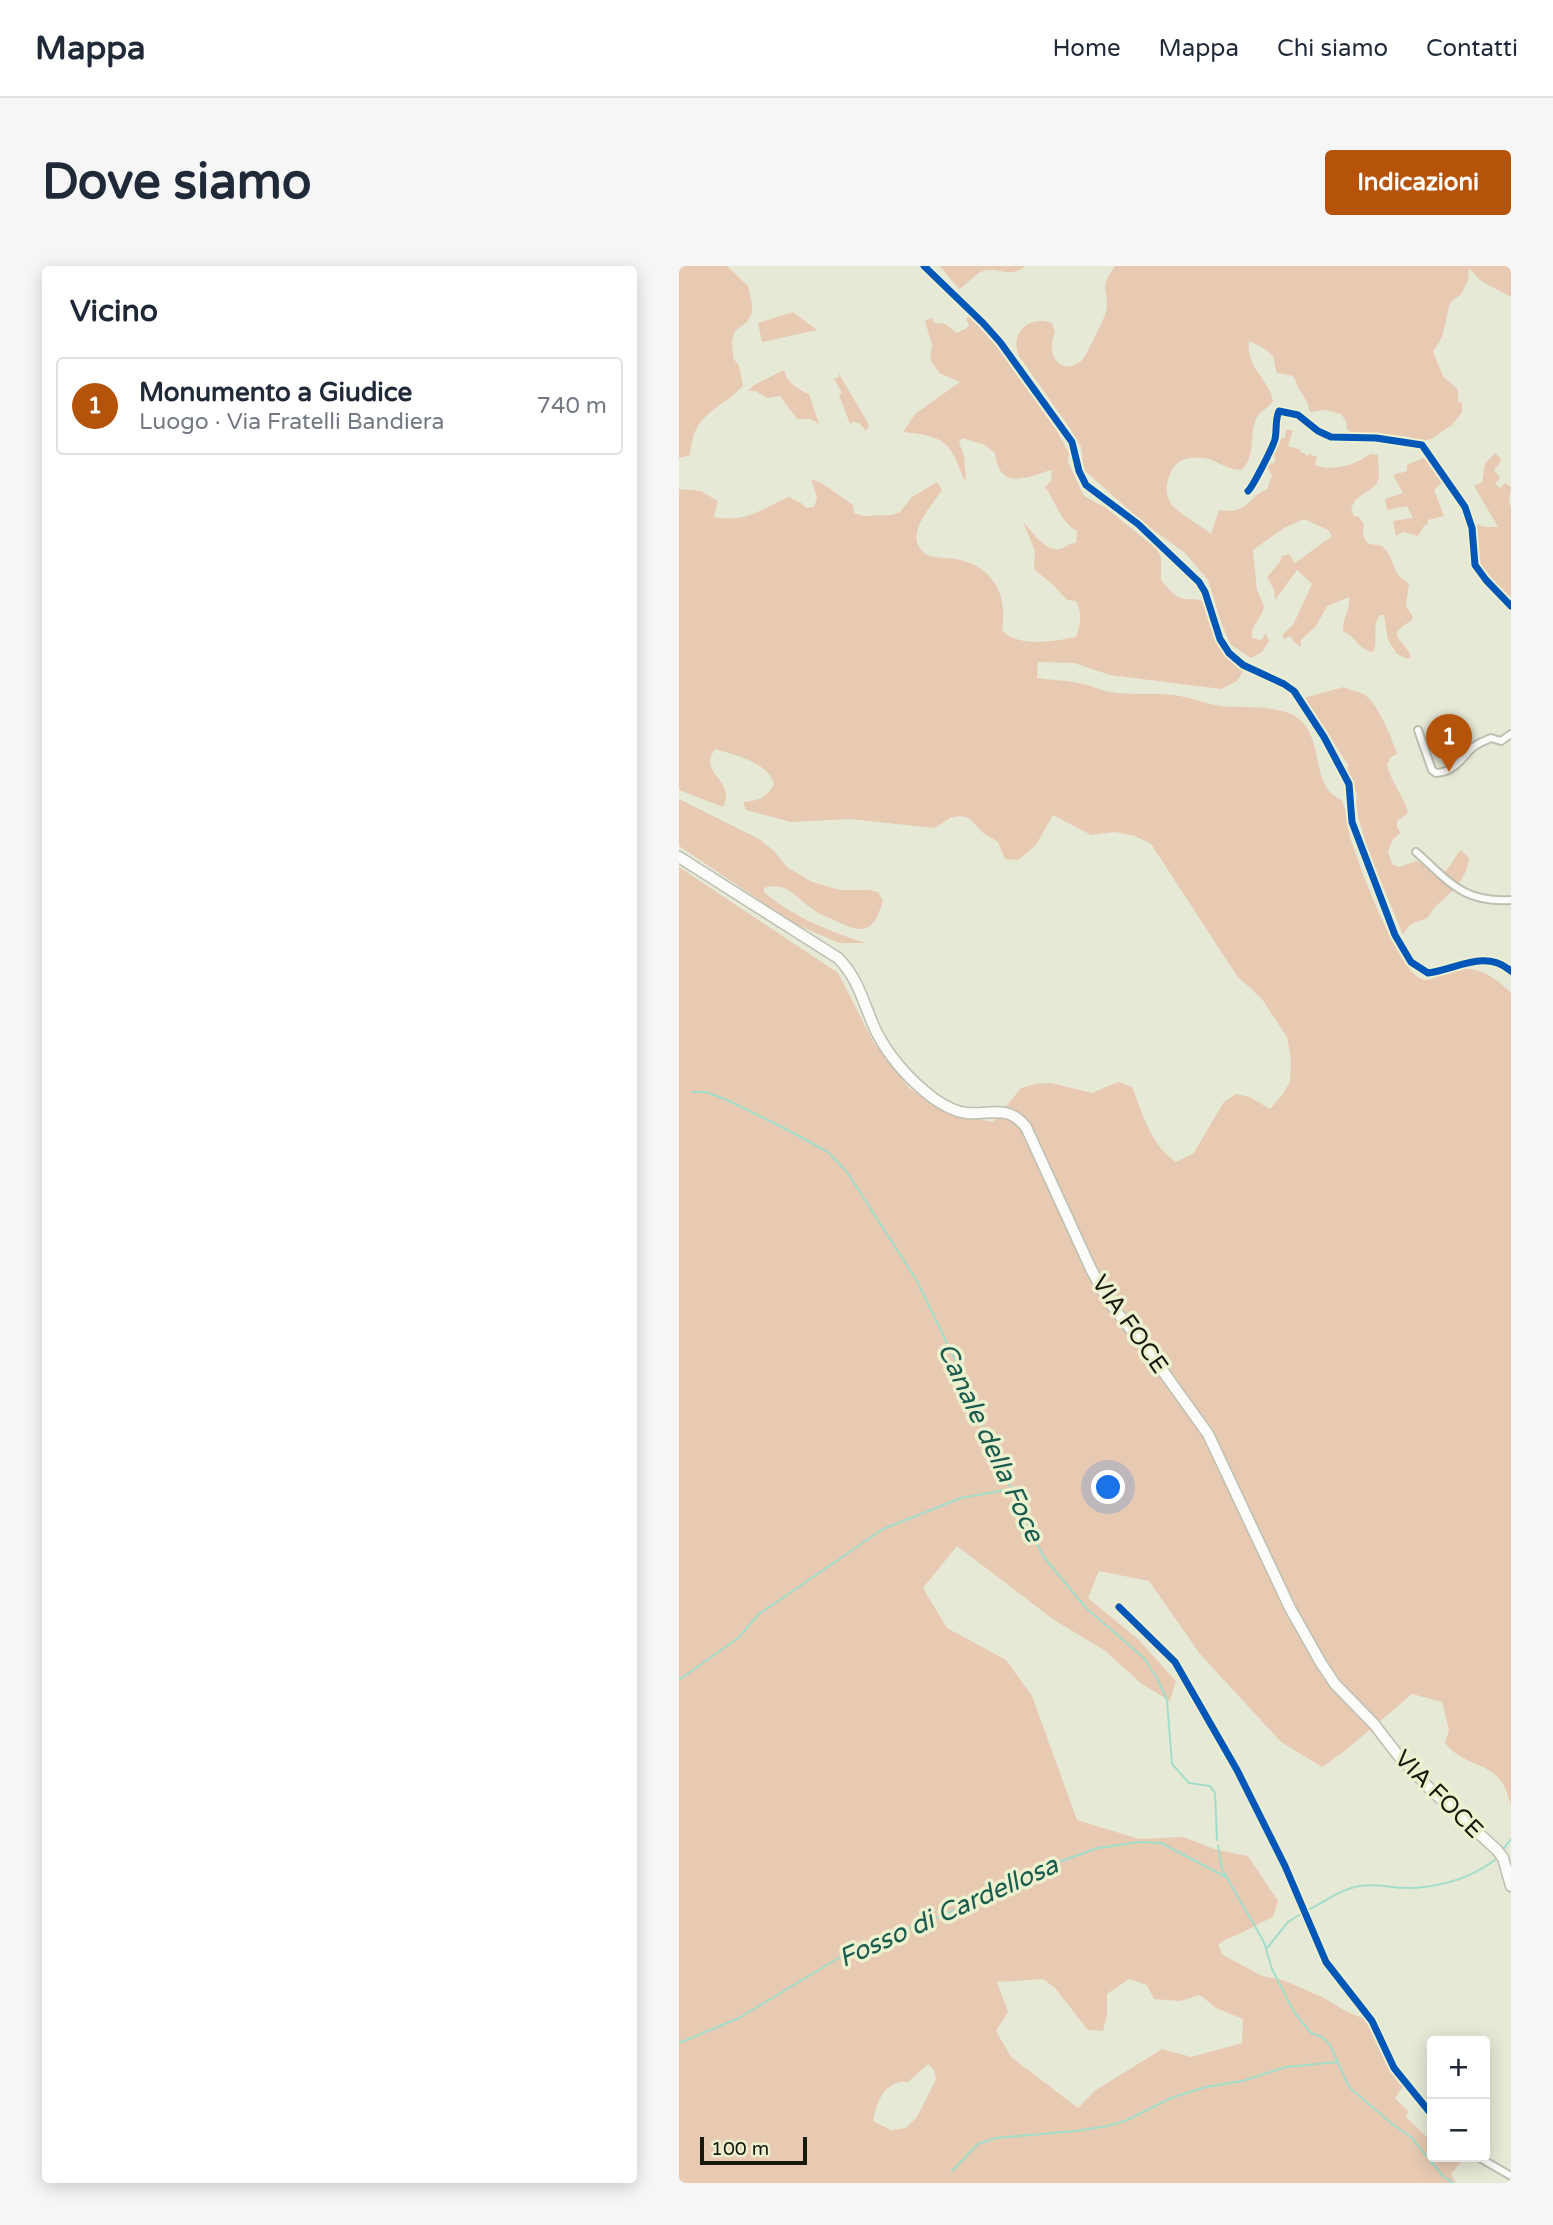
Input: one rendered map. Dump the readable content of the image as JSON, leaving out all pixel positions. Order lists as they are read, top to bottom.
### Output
{
  "streets": {
    "main road": ["VIA FOCE"]
  },
  "water": ["Canale della Foce", "Fosso di Cardellosa"],
  "scale_bar": "100 m",
  "page": {
    "header": "Mappa",
    "nav": [
      "Home",
      "Mappa",
      "Chi siamo",
      "Contatti"
    ],
    "buttons": "Indicazioni",
    "title": "Dove siamo",
    "heading": "Vicino",
    "list": [
      {
        "mark": "1",
        "name": "Monumento a Giudice",
        "note": "Luogo · Via Fratelli Bandiera",
        "value": "740 m"
      }
    ],
    "pins": "1",
    "map_buttons": ["+", "−"],
    "scale": "100 m"
  }
}
